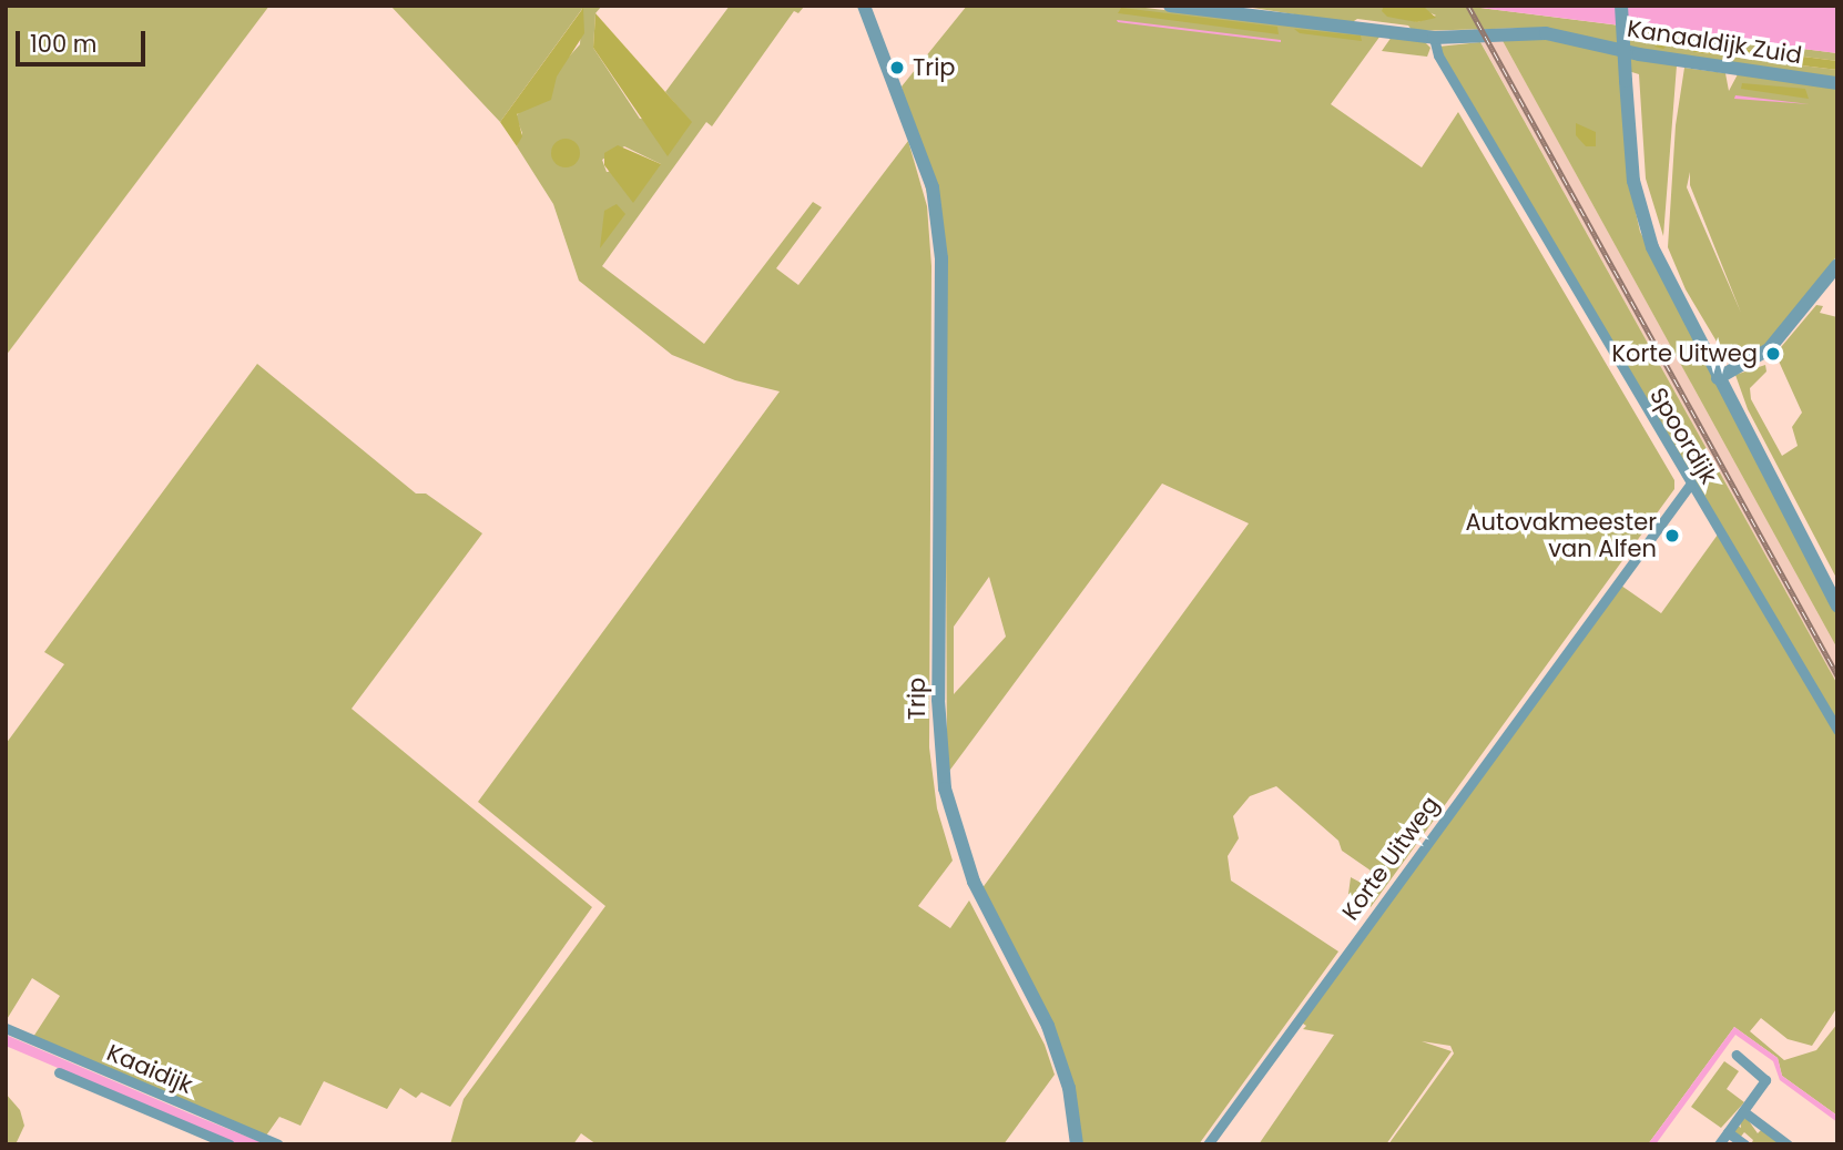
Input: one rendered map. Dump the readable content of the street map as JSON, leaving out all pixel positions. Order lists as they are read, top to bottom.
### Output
{
  "streets": {
    "street": [
      "Kanaaldijk Zuid",
      "Spoordijk",
      "Trip",
      "Korte Uitweg",
      "Kaaidijk"
    ]
  },
  "crossings": [
    ["Kanaaldijk Zuid", "Spoordijk"],
    ["Spoordijk", "Korte Uitweg"]
  ],
  "places": ["Trip", "Korte Uitweg", "Autovakmeester van Alfen"],
  "scale_bar": "100 m"
}
